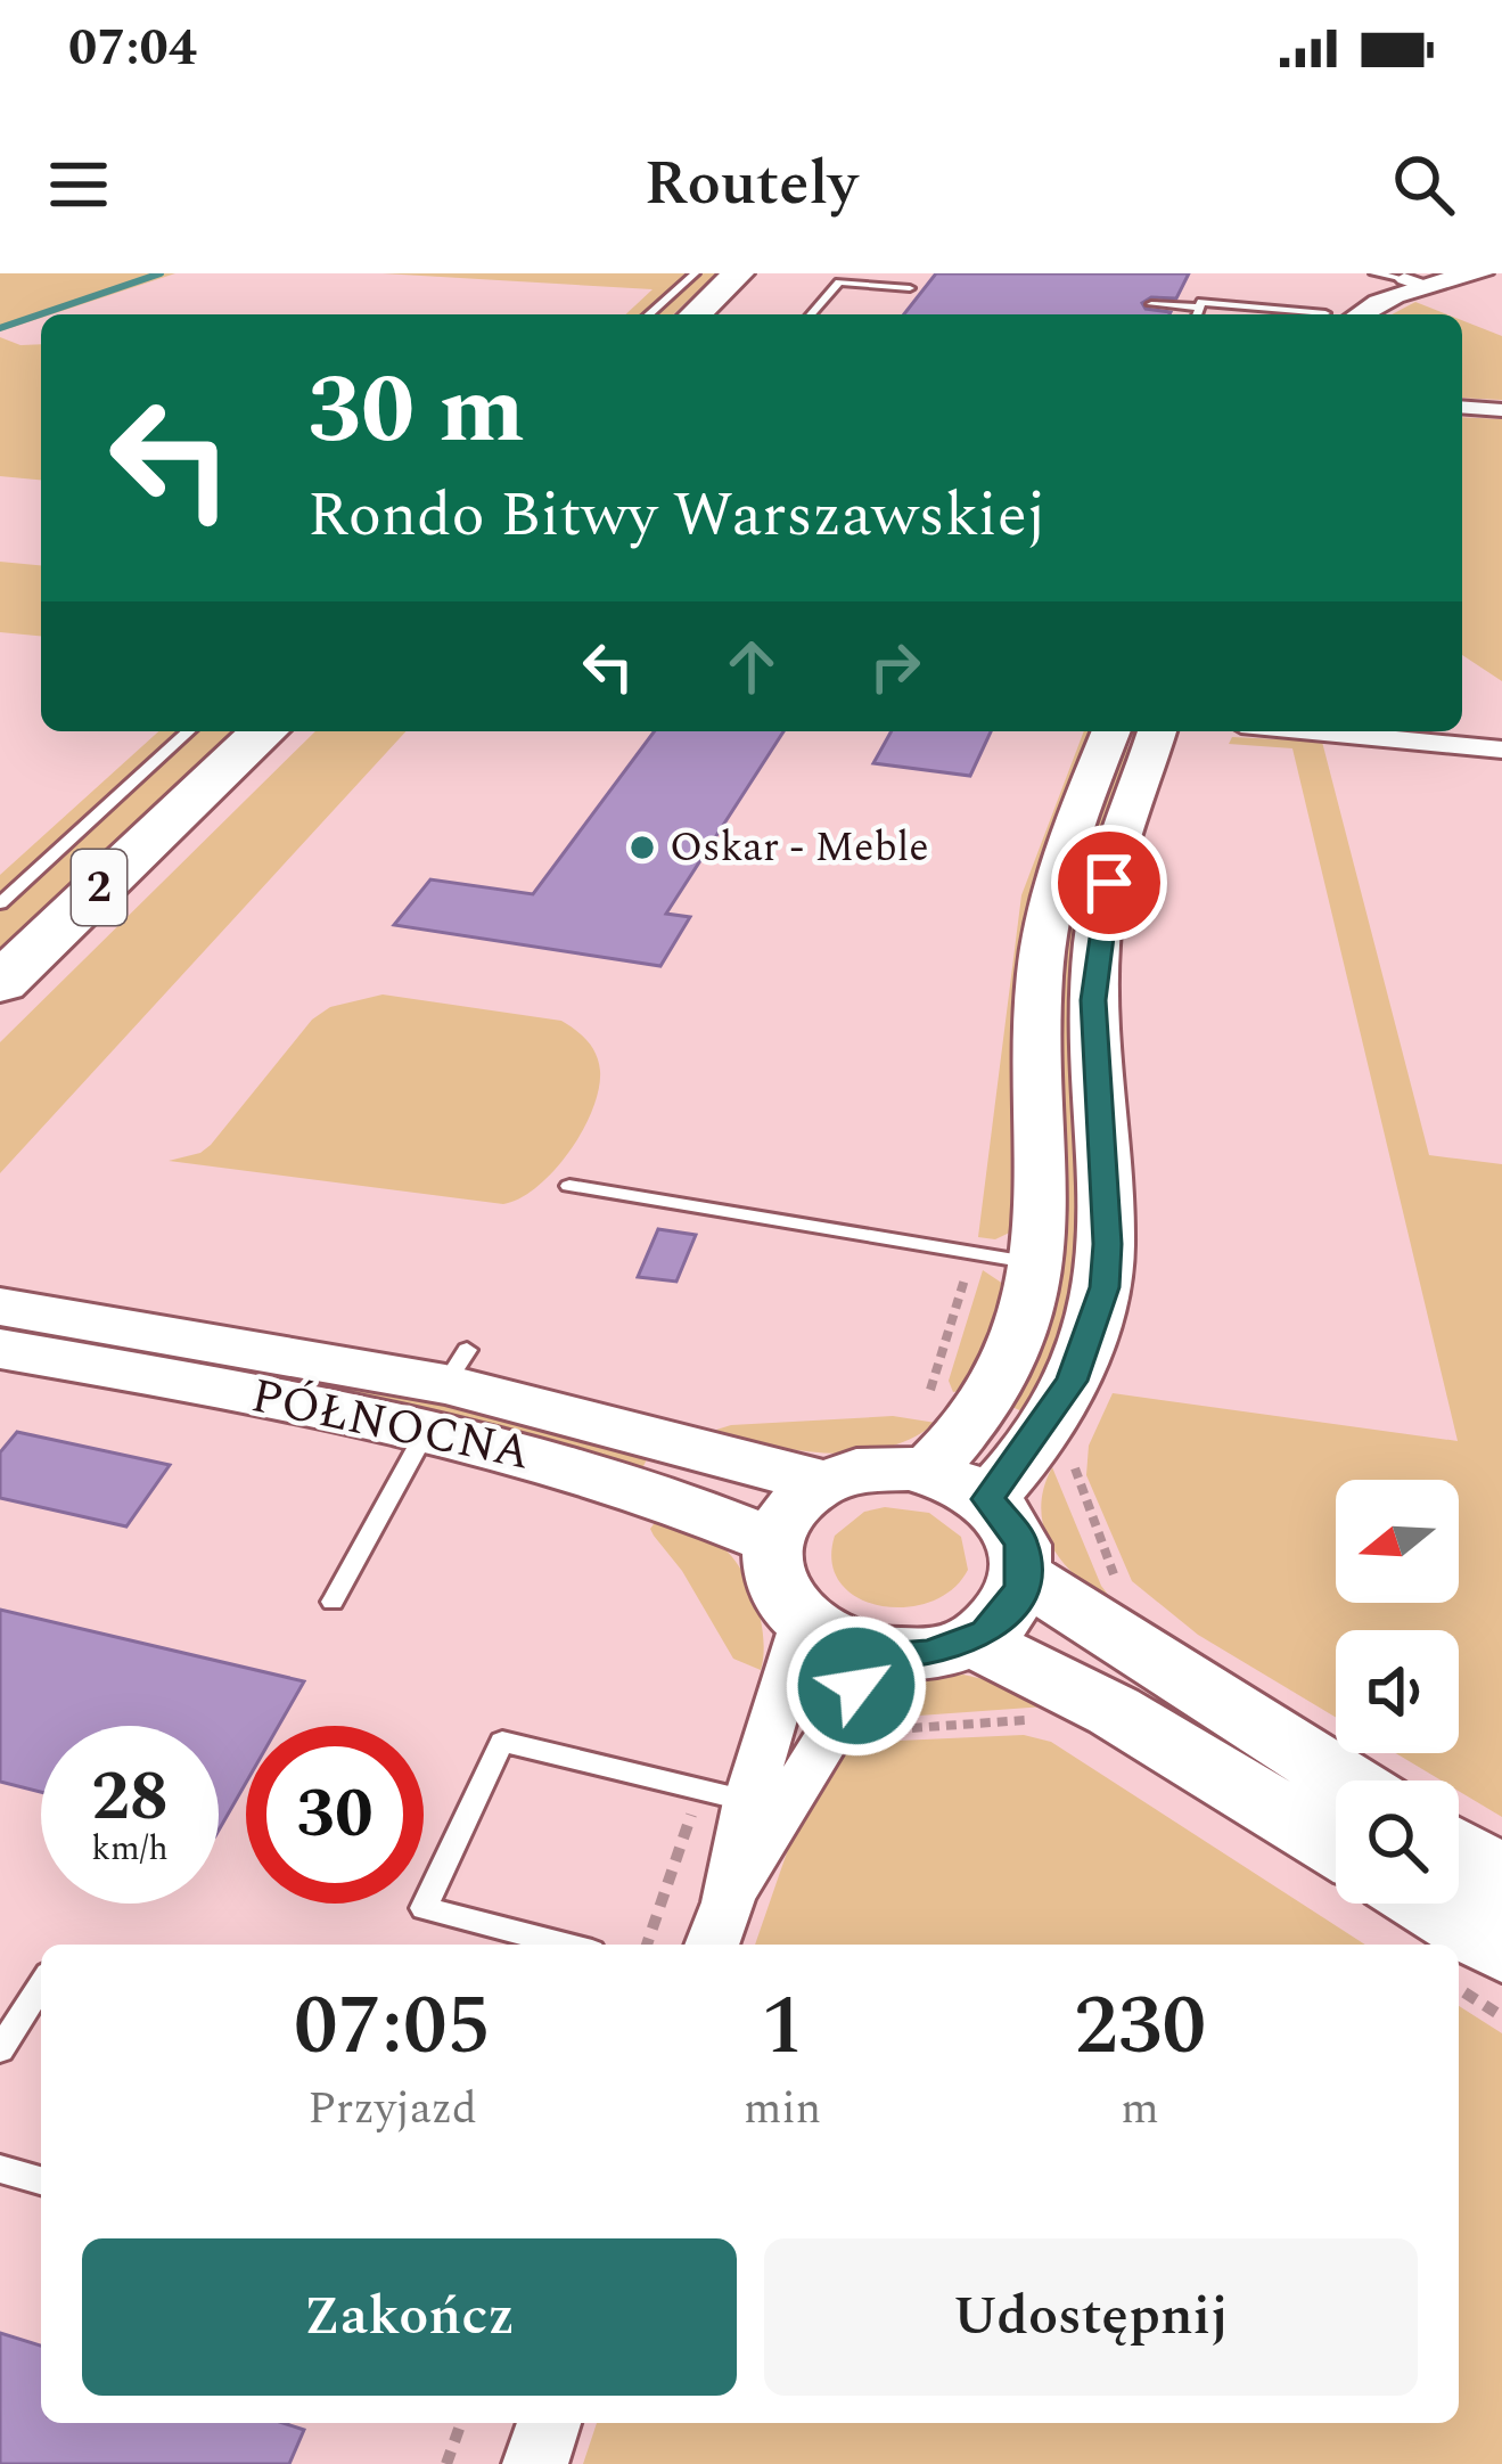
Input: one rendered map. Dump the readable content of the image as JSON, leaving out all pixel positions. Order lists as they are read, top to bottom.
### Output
{
  "streets": {
    "highway": ["2"],
    "street": ["PÓŁNOCNA"]
  },
  "places": ["Oskar - Meble"],
  "north": "left",
  "page": {
    "status": "07:04",
    "header": "Routely",
    "turn": ["30 m", "Rondo Bitwy Warszawskiej"],
    "speed": "28 km/h",
    "limit": "30",
    "eta": [
      "07:05",
      "Przyjazd",
      "1",
      "min",
      "230",
      "m"
    ],
    "buttons": ["Zakończ", "Udostępnij"]
  }
}
